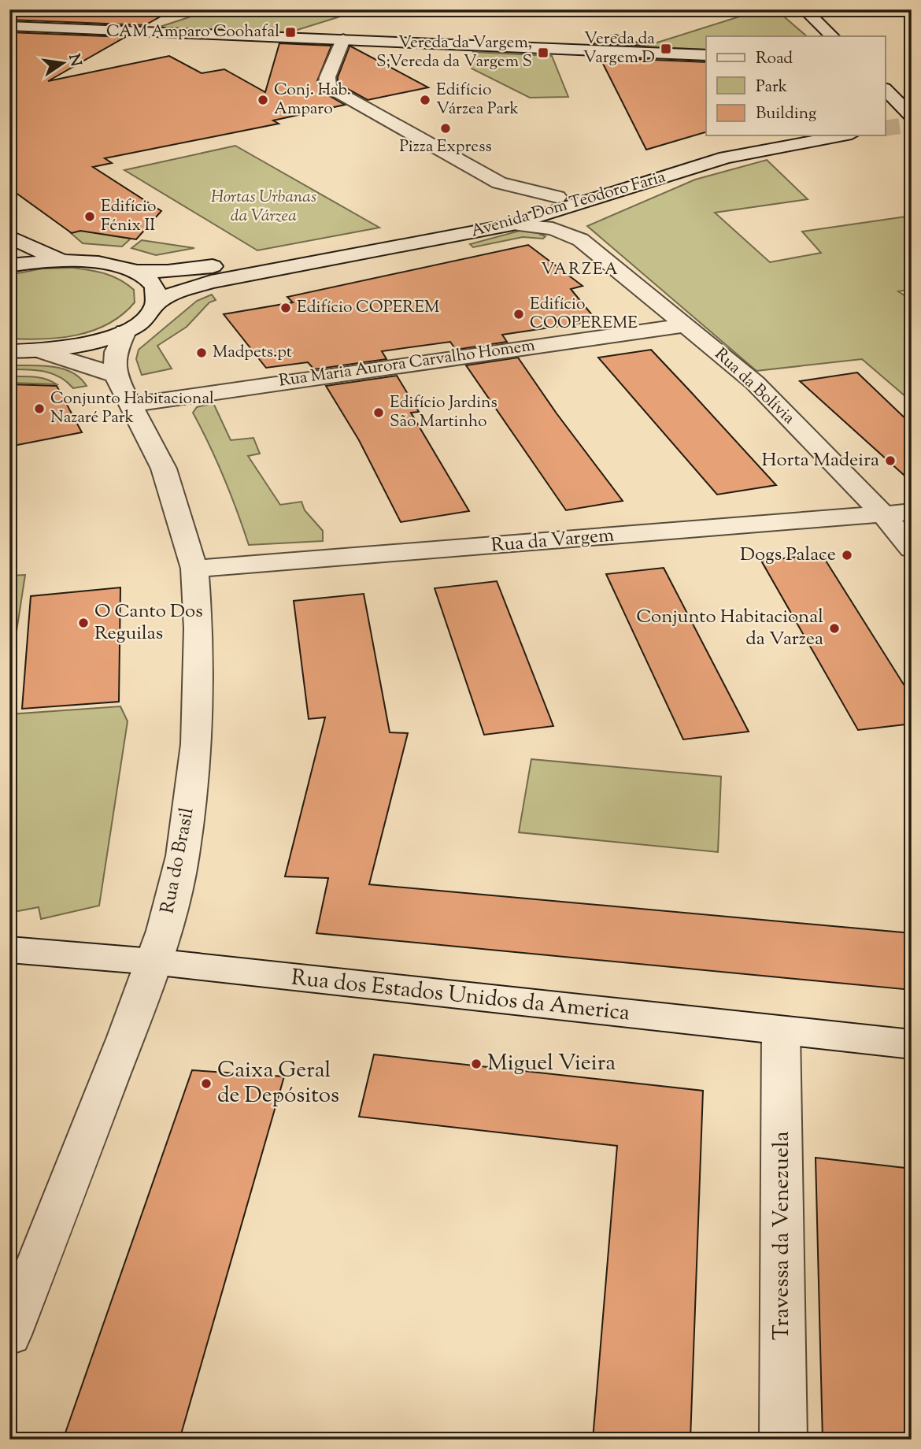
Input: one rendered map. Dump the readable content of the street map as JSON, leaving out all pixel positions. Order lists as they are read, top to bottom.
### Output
{
  "streets": {
    "street": [
      "Avenida Dom Teodoro Faria",
      "Rua Maria Aurora Carvalho Homem",
      "Rua da Bolívia",
      "Rua da Vargem",
      "Rua do Brasil",
      "Rua dos Estados Unidos da America",
      "Travessa da Venezuela"
    ]
  },
  "crossings": [
    ["Avenida Dom Teodoro Faria", "Rua da Bolívia"],
    ["Rua Maria Aurora Carvalho Homem", "Rua da Bolívia"],
    ["Rua Maria Aurora Carvalho Homem", "Rua do Brasil"],
    ["Rua da Bolívia", "Rua da Vargem"],
    ["Rua da Vargem", "Rua do Brasil"],
    ["Rua do Brasil", "Rua dos Estados Unidos da America"],
    ["Rua dos Estados Unidos da America", "Travessa da Venezuela"]
  ],
  "districts": ["VARZEA"],
  "parks": ["Hortas Urbanas da Várzea"],
  "places": {
    "transit": ["CAM Amparo Coohafal", "Vereda da Vargem D", "Vereda da Vargem, S;Vereda da Vargem S"],
    "other": [
      "Conj. Hab. Amparo",
      "Edifício Várzea Park",
      "Pizza Express",
      "Edifício Fénix II",
      "Edifício COPEREM",
      "Edifício COOPEREME",
      "Madpets.pt",
      "Conjunto Habitacional Nazaré Park",
      "Edifício Jardins São Martinho",
      "Horta Madeira",
      "Dogs Palace",
      "O Canto Dos Reguilas",
      "Conjunto Habitacional da Varzea",
      "Miguel Vieira",
      "Caixa Geral de Depósitos"
    ]
  },
  "legend": ["Road", "Park", "Building"],
  "north": "right"
}
